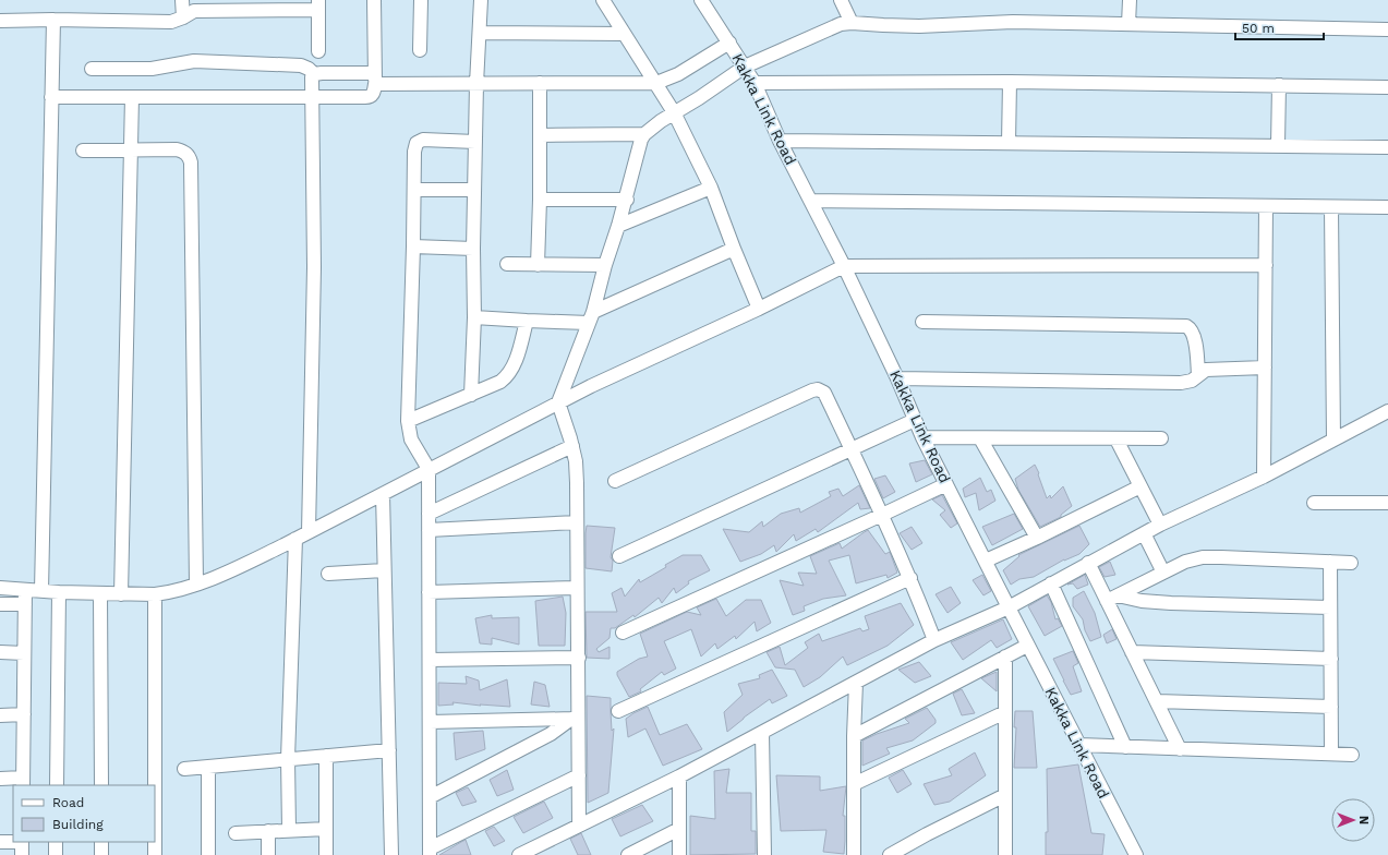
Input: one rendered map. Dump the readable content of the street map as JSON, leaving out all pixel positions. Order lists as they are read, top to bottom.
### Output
{
  "streets": {
    "street": ["Kakka Link Road"]
  },
  "legend": ["Road", "Building"],
  "scale_bar": "50 m",
  "north": "right"
}
